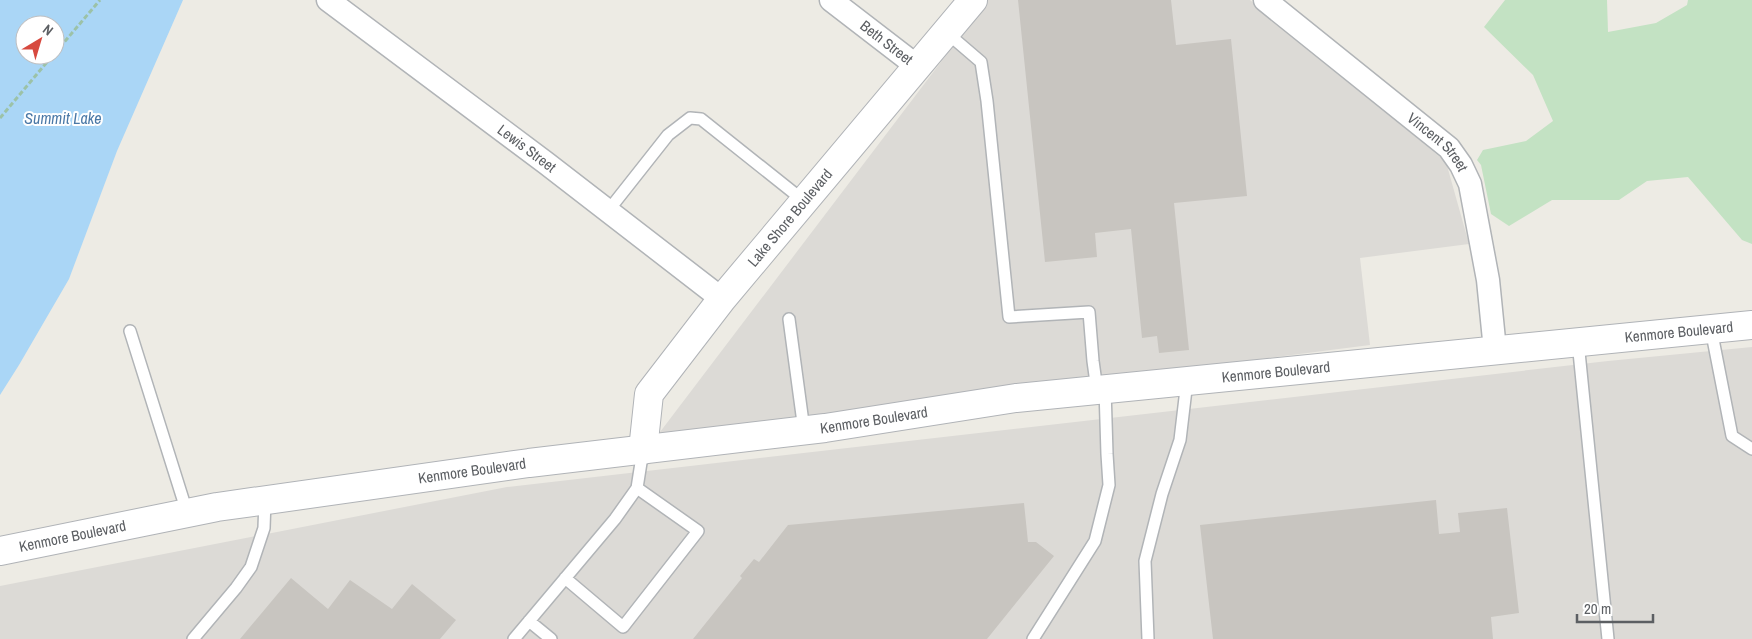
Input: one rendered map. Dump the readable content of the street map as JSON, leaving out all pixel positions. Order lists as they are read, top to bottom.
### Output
{
  "streets": {
    "main road": ["Lake Shore Boulevard", "Kenmore Boulevard"],
    "street": ["Beth Street", "Vincent Street", "Lewis Street"]
  },
  "crossings": [
    ["Beth Street", "Lake Shore Boulevard"],
    ["Vincent Street", "Kenmore Boulevard"],
    ["Lewis Street", "Lake Shore Boulevard"],
    ["Lake Shore Boulevard", "Kenmore Boulevard"]
  ],
  "water": ["Summit Lake"],
  "scale_bar": "20 m",
  "north": "top right"
}
